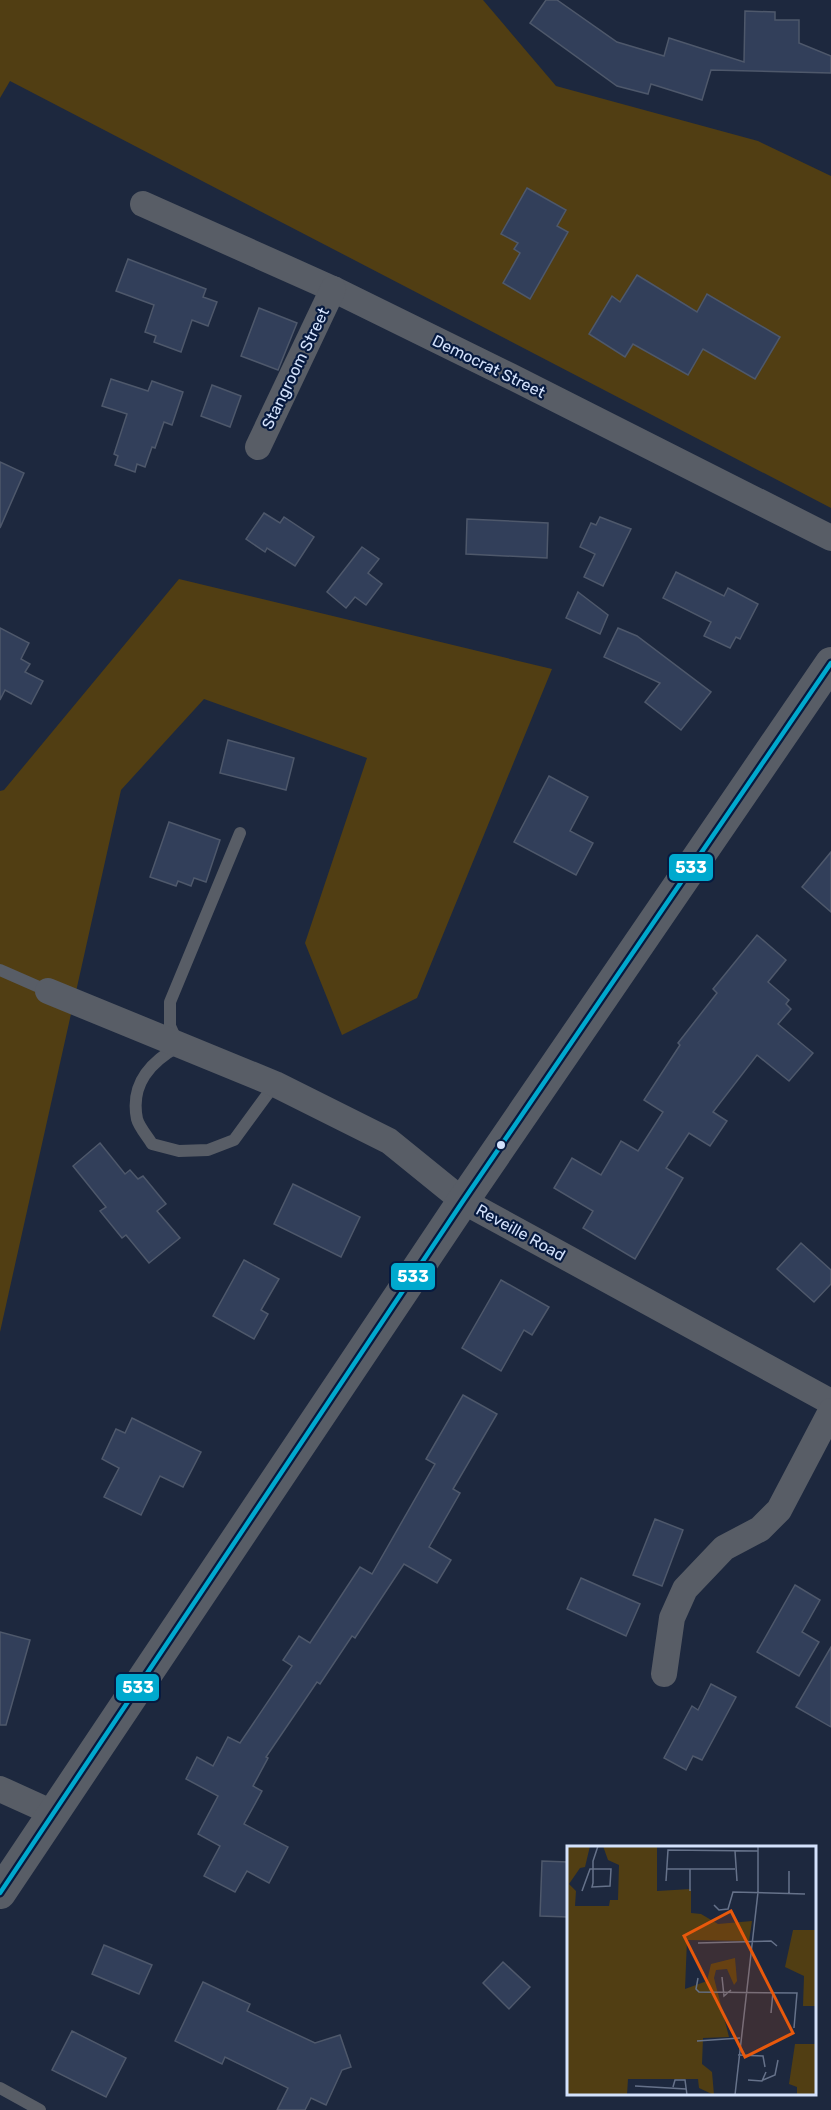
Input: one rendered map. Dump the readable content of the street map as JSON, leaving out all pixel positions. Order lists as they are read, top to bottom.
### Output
{
  "streets": {
    "street": ["Democrat Street", "Stangroom Street", "Reveille Road"]
  },
  "crossings": [
    ["Democrat Street", "Stangroom Street"]
  ],
  "lines": ["transit line 533"]
}
